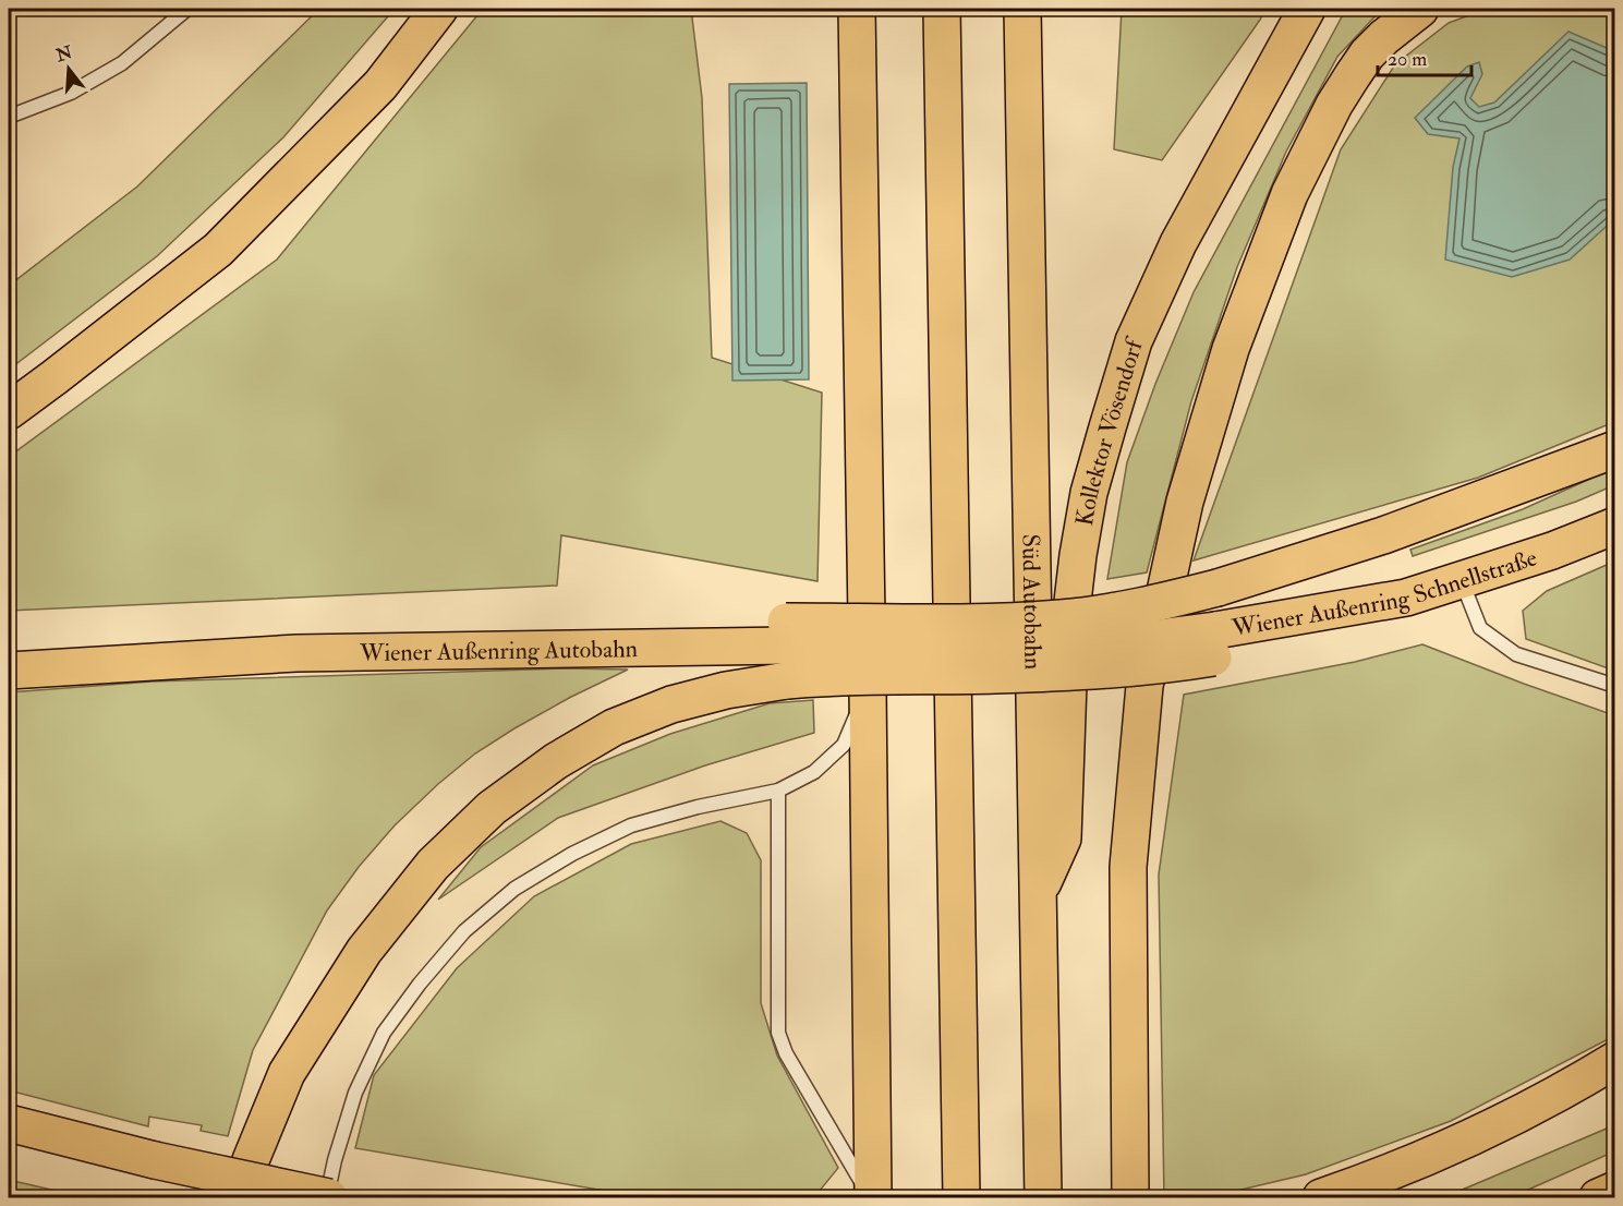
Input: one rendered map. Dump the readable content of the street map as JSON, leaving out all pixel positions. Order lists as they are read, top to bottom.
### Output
{
  "streets": {
    "highway": [
      "Kollektor Vösendorf",
      "Wiener Außenring Schnellstraße",
      "Süd Autobahn",
      "Wiener Außenring Autobahn"
    ]
  },
  "crossings": [
    ["Kollektor Vösendorf", "Süd Autobahn"],
    ["Wiener Außenring Schnellstraße", "Wiener Außenring Autobahn"]
  ],
  "scale_bar": "20 m",
  "north": "top"
}
